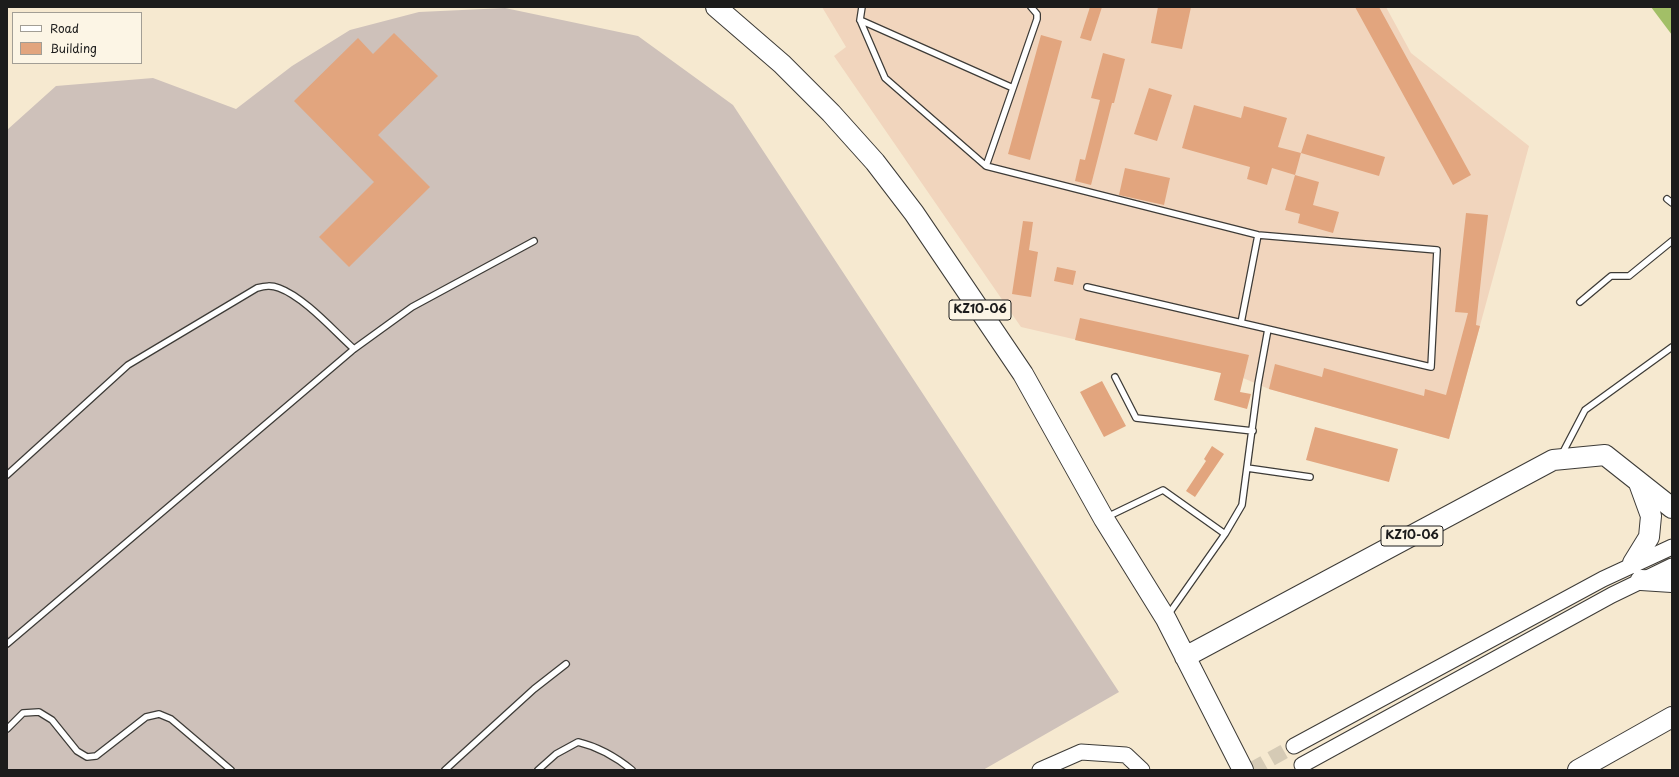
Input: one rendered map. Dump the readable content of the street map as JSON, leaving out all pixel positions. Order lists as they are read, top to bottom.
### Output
{
  "streets": {
    "highway": ["KZ10-06"]
  },
  "legend": ["Road", "Building"]
}
